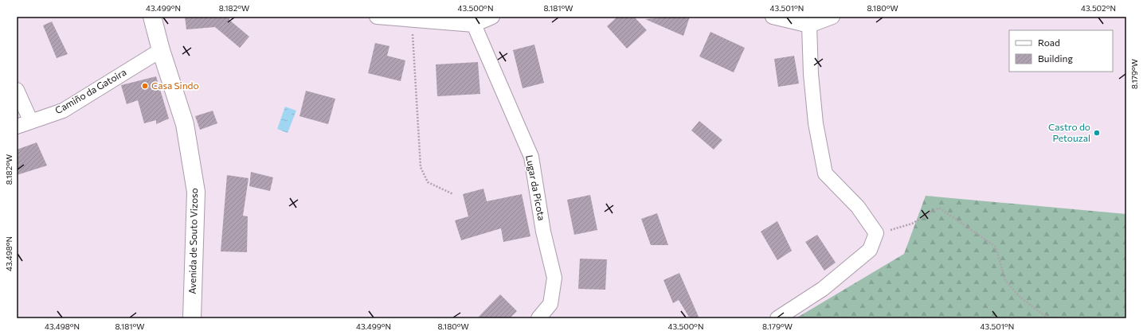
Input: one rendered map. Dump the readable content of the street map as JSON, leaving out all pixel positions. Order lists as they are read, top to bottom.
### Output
{
  "streets": {
    "street": ["Camiño da Gatoira", "Lugar da Picota", "Avenida de Souto Vizoso"]
  },
  "crossings": [
    ["Camiño da Gatoira", "Avenida de Souto Vizoso"]
  ],
  "places": ["Casa Sindo", "Castro do Petouzal"],
  "legend": ["Road", "Building"],
  "coordinates": [
    "43.499°N",
    "8.182°W",
    "43.500°N",
    "8.181°W",
    "43.501°N",
    "8.180°W",
    "43.502°N",
    "8.179°W",
    "43.498°N"
  ]
}
